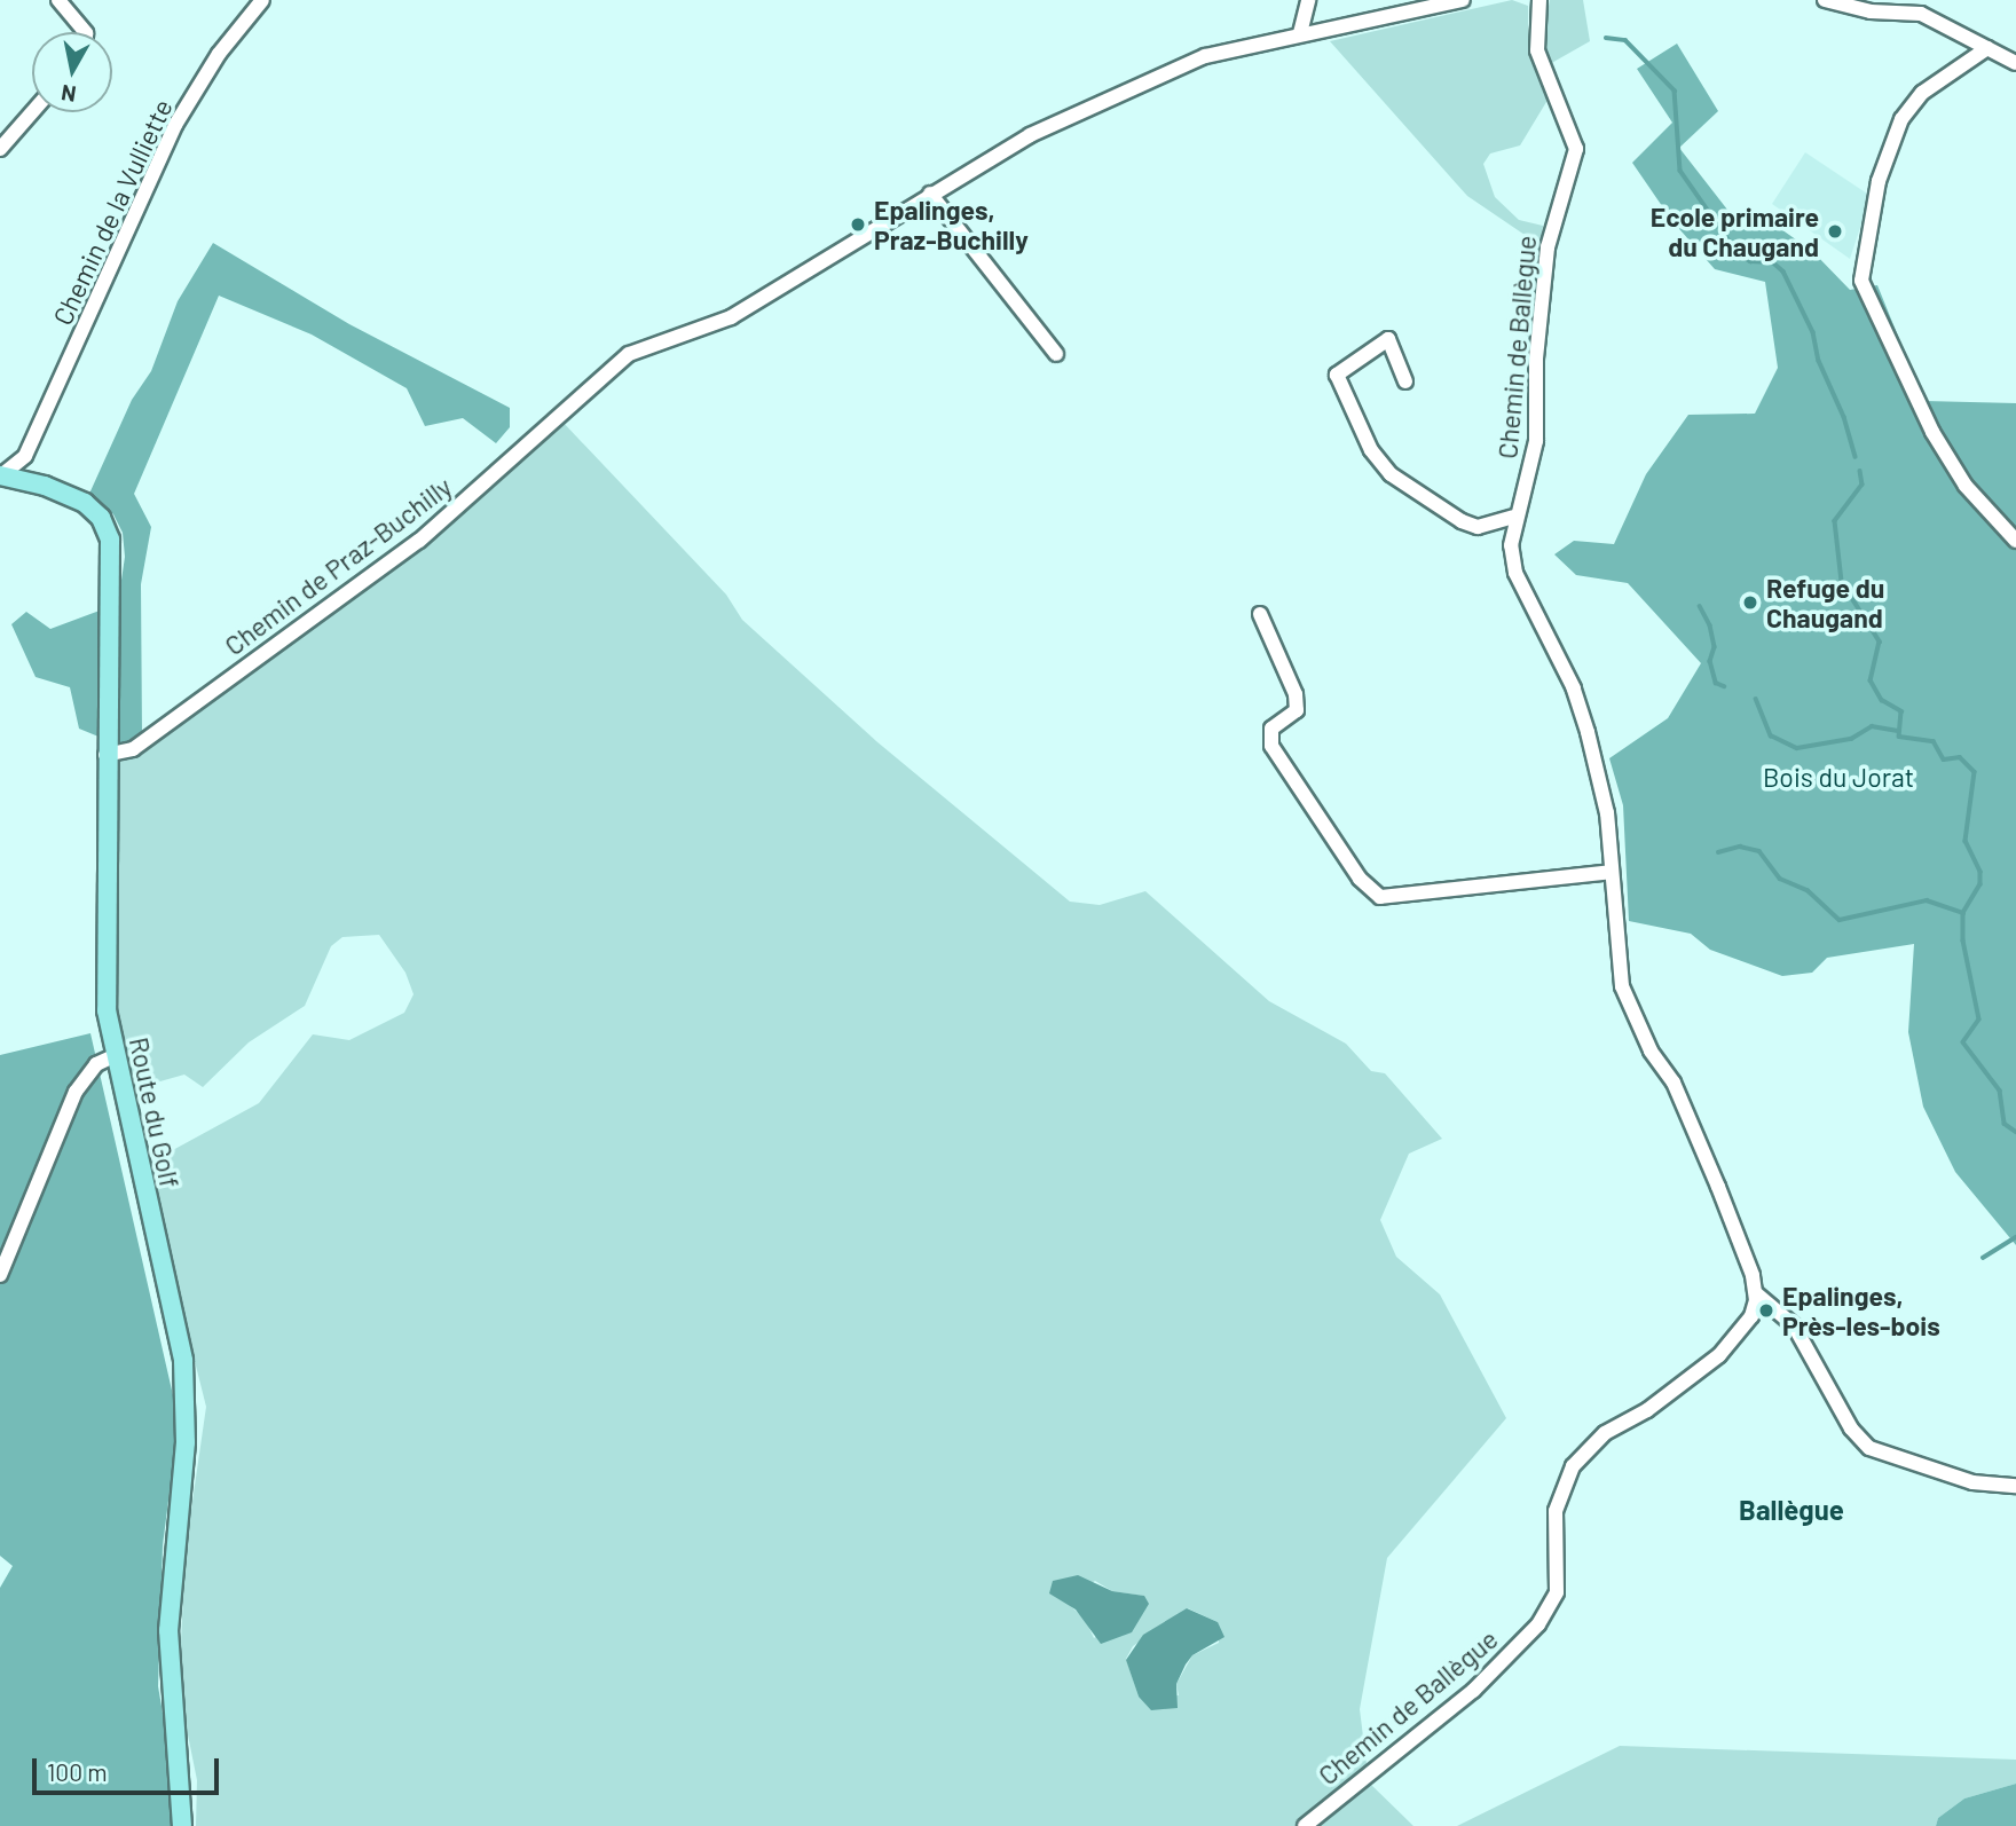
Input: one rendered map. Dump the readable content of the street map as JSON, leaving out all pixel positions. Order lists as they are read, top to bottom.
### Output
{
  "streets": {
    "main road": ["Route du Golf"],
    "street": ["Chemin de la Vulliette", "Chemin de Ballègue", "Chemin de Praz-Buchilly"]
  },
  "crossings": [
    ["Chemin de la Vulliette", "Route du Golf"],
    ["Chemin de Praz-Buchilly", "Route du Golf"]
  ],
  "districts": ["Ballègue"],
  "parks": ["Bois du Jorat"],
  "places": [
    "Epalinges, Praz-Buchilly",
    "Ecole primaire du Chaugand",
    "Refuge du Chaugand",
    "Epalinges, Près-les-bois"
  ],
  "scale_bar": "100 m",
  "north": "bottom"
}
